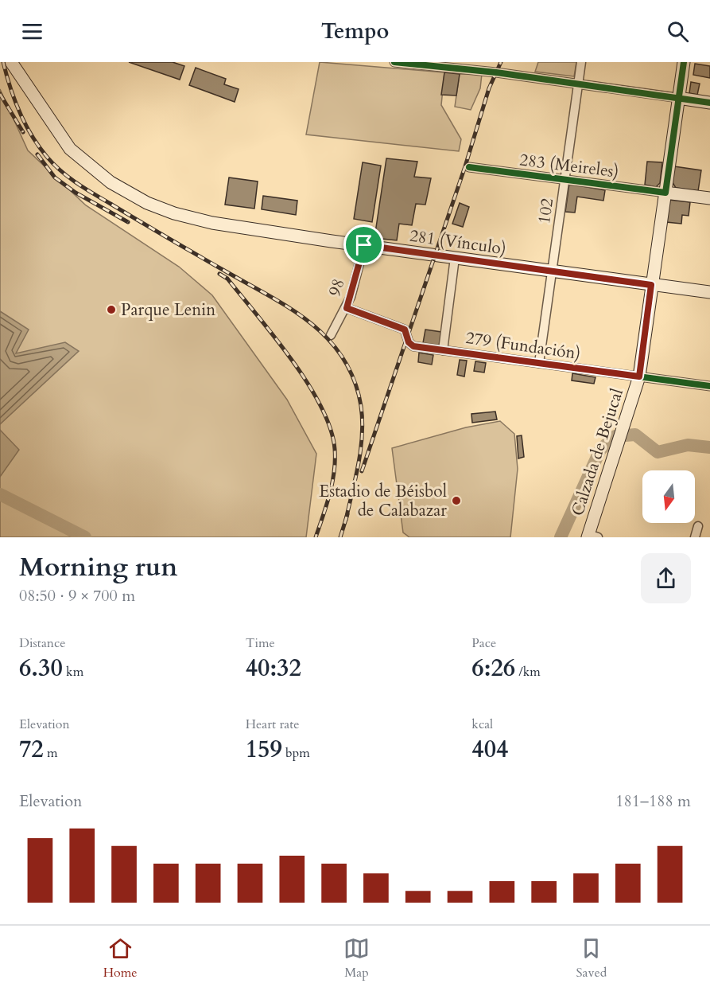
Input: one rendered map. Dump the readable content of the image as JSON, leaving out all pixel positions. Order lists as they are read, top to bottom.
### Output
{
  "streets": {
    "main road": ["283 (Meireles)", "281 (Vínculo)", "Calzada de Bejucal"],
    "street": ["102", "98", "279 (Fundación)"]
  },
  "crossings": [
    ["283 (Meireles)", "102"],
    ["283 (Meireles)", "Calzada de Bejucal"],
    ["102", "281 (Vínculo)"],
    ["102", "279 (Fundación)"],
    ["281 (Vínculo)", "98"],
    ["281 (Vínculo)", "Calzada de Bejucal"],
    ["98", "279 (Fundación)"],
    ["279 (Fundación)", "Calzada de Bejucal"]
  ],
  "places": ["Parque Lenin", "Estadio de Béisbol de Calabazar"],
  "north": "bottom",
  "page": {
    "header": "Tempo",
    "heading": ["Morning run", "08:50 · 9 × 700 m"],
    "stats": [
      ["Distance", "6.30 km"],
      ["Time", "40:32"],
      ["Pace", "6:26 /km"],
      ["Elevation", "72 m"],
      ["Heart rate", "159 bpm"],
      ["kcal", "404"]
    ],
    "chart": ["Elevation", "181–188 m"],
    "tabs": ["Home", "Map", "Saved"]
  }
}
